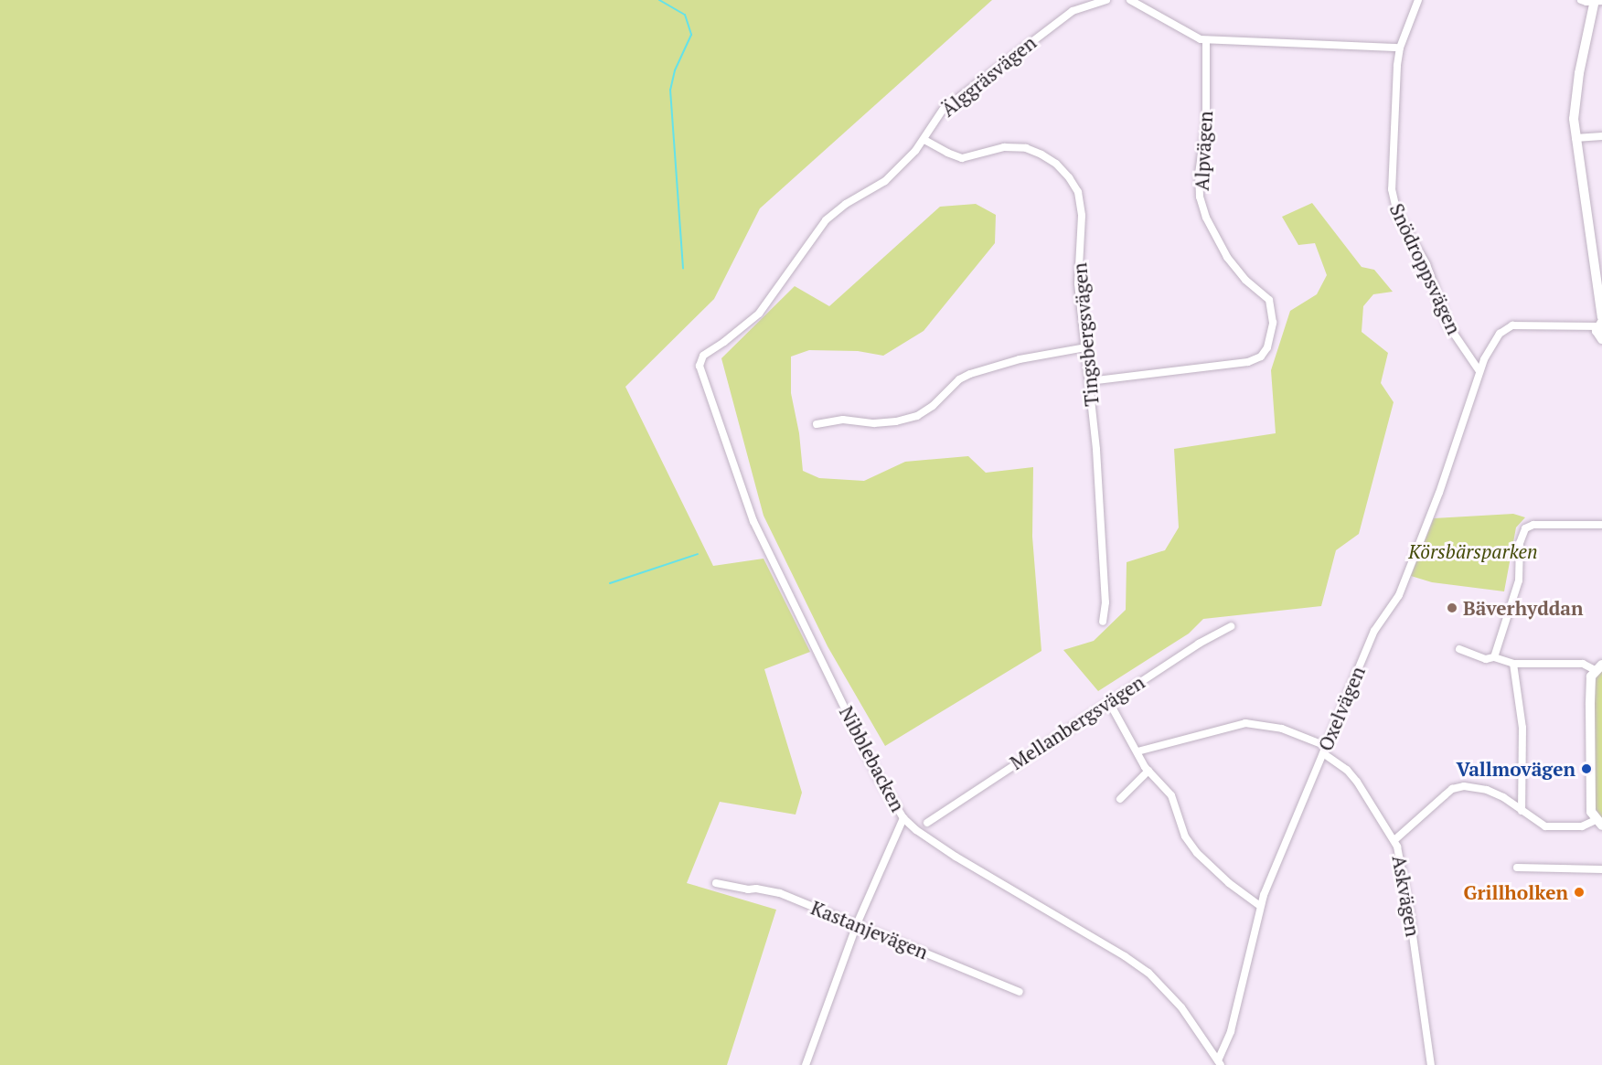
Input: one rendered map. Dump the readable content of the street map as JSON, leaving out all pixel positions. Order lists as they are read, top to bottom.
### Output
{
  "streets": {
    "street": [
      "Älggräsvägen",
      "Alpvägen",
      "Snödroppsvägen",
      "Tingsbergsvägen",
      "Oxelvägen",
      "Mellanbergsvägen",
      "Nibblebacken",
      "Askvägen",
      "Kastanjevägen"
    ]
  },
  "crossings": [
    ["Älggräsvägen", "Tingsbergsvägen"],
    ["Älggräsvägen", "Nibblebacken"],
    ["Alpvägen", "Tingsbergsvägen"],
    ["Snödroppsvägen", "Oxelvägen"],
    ["Oxelvägen", "Nibblebacken"],
    ["Oxelvägen", "Askvägen"]
  ],
  "parks": ["Körsbärsparken"],
  "places": ["Bäverhyddan", "Vallmovägen", "Grillholken"]
}
